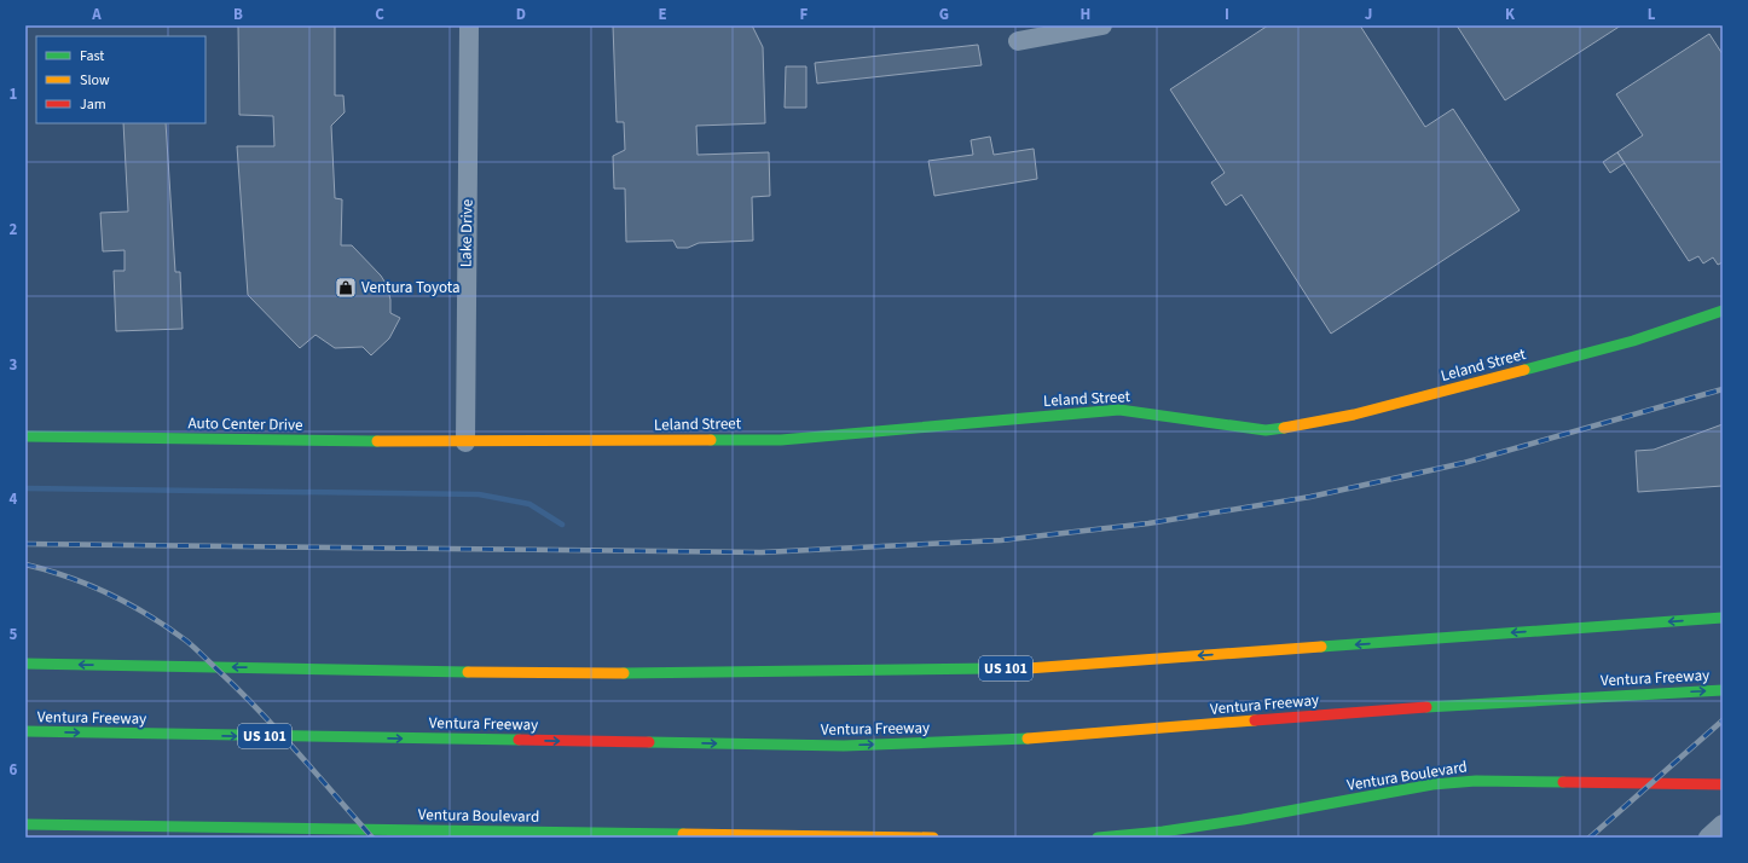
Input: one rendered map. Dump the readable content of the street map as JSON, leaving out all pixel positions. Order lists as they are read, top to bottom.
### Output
{
  "streets": {
    "main road": [
      "Leland Street",
      "Auto Center Drive",
      "US 101",
      "Ventura Freeway",
      "Ventura Boulevard"
    ],
    "street": ["Lake Drive"]
  },
  "crossings": [
    ["Lake Drive", "Leland Street"],
    ["Lake Drive", "Auto Center Drive"],
    ["Leland Street", "Auto Center Drive"]
  ],
  "places": {
    "shop": ["Ventura Toyota"]
  },
  "legend": ["Fast", "Slow", "Jam"],
  "grid": {
    "columns": [
      "A",
      "B",
      "C",
      "D",
      "E",
      "F",
      "G",
      "H",
      "I",
      "J",
      "K",
      "L"
    ],
    "rows": [
      "1",
      "2",
      "3",
      "4",
      "5",
      "6"
    ]
  }
}
